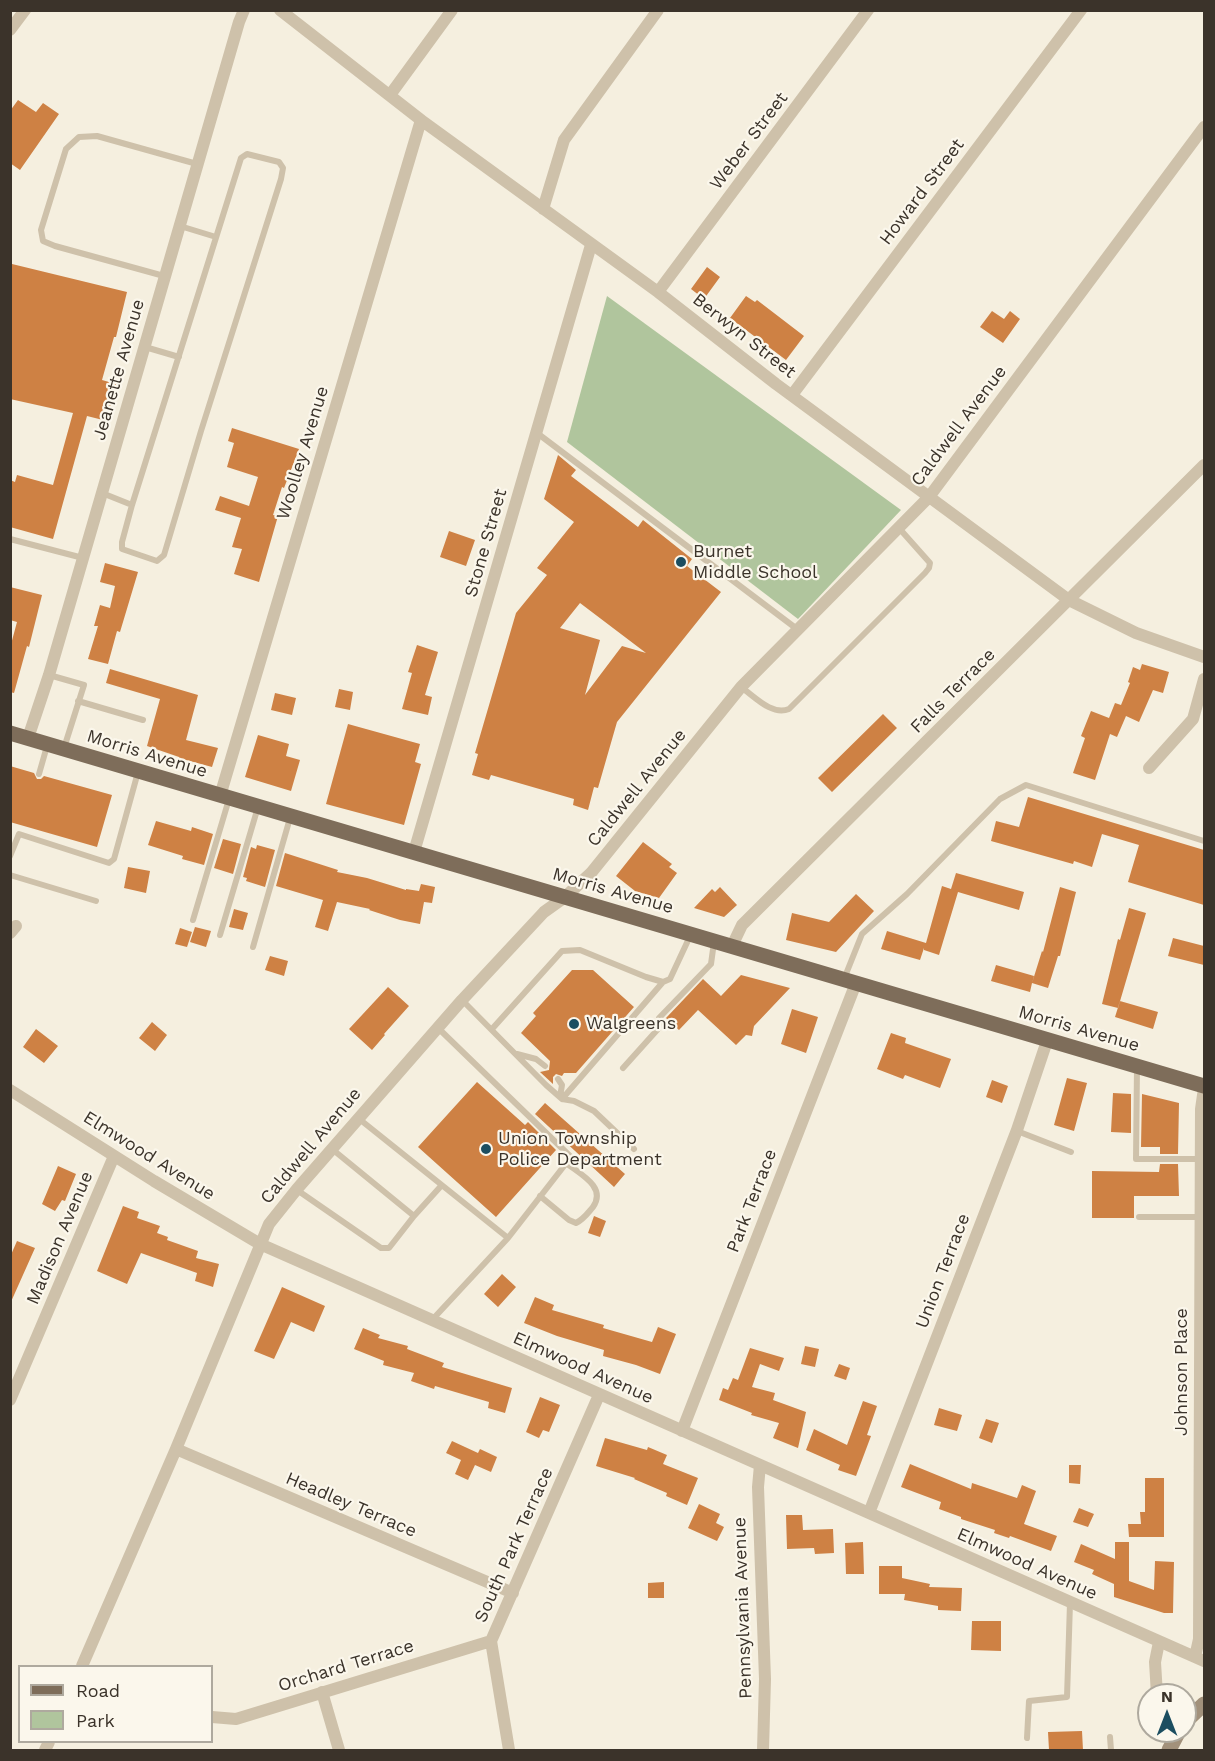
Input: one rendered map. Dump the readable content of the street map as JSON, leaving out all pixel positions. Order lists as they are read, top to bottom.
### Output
{
  "streets": {
    "main road": ["Morris Avenue"],
    "street": [
      "Weber Street",
      "Howard Street",
      "Berwyn Street",
      "Jeanette Avenue",
      "Caldwell Avenue",
      "Woolley Avenue",
      "Stone Street",
      "Falls Terrace",
      "Elmwood Avenue",
      "Park Terrace",
      "Madison Avenue",
      "Union Terrace",
      "Johnson Place",
      "Headley Terrace",
      "South Park Terrace",
      "Pennsylvania Avenue",
      "Orchard Terrace"
    ]
  },
  "crossings": [
    ["Weber Street", "Berwyn Street"],
    ["Howard Street", "Berwyn Street"],
    ["Berwyn Street", "Caldwell Avenue"],
    ["Berwyn Street", "Woolley Avenue"],
    ["Berwyn Street", "Stone Street"],
    ["Berwyn Street", "Falls Terrace"],
    ["Jeanette Avenue", "Morris Avenue"],
    ["Caldwell Avenue", "Morris Avenue"],
    ["Caldwell Avenue", "Elmwood Avenue"],
    ["Caldwell Avenue", "Headley Terrace"],
    ["Woolley Avenue", "Morris Avenue"],
    ["Stone Street", "Morris Avenue"],
    ["Falls Terrace", "Morris Avenue"],
    ["Morris Avenue", "Park Terrace"],
    ["Morris Avenue", "Union Terrace"],
    ["Morris Avenue", "Johnson Place"],
    ["Elmwood Avenue", "Park Terrace"],
    ["Elmwood Avenue", "Madison Avenue"],
    ["Elmwood Avenue", "Union Terrace"],
    ["Elmwood Avenue", "Johnson Place"],
    ["Elmwood Avenue", "South Park Terrace"],
    ["Elmwood Avenue", "Pennsylvania Avenue"],
    ["Headley Terrace", "South Park Terrace"],
    ["South Park Terrace", "Orchard Terrace"]
  ],
  "places": ["Burnet Middle School", "Walgreens", "Union Township Police Department"],
  "legend": ["Road", "Park"],
  "north": "top"
}
